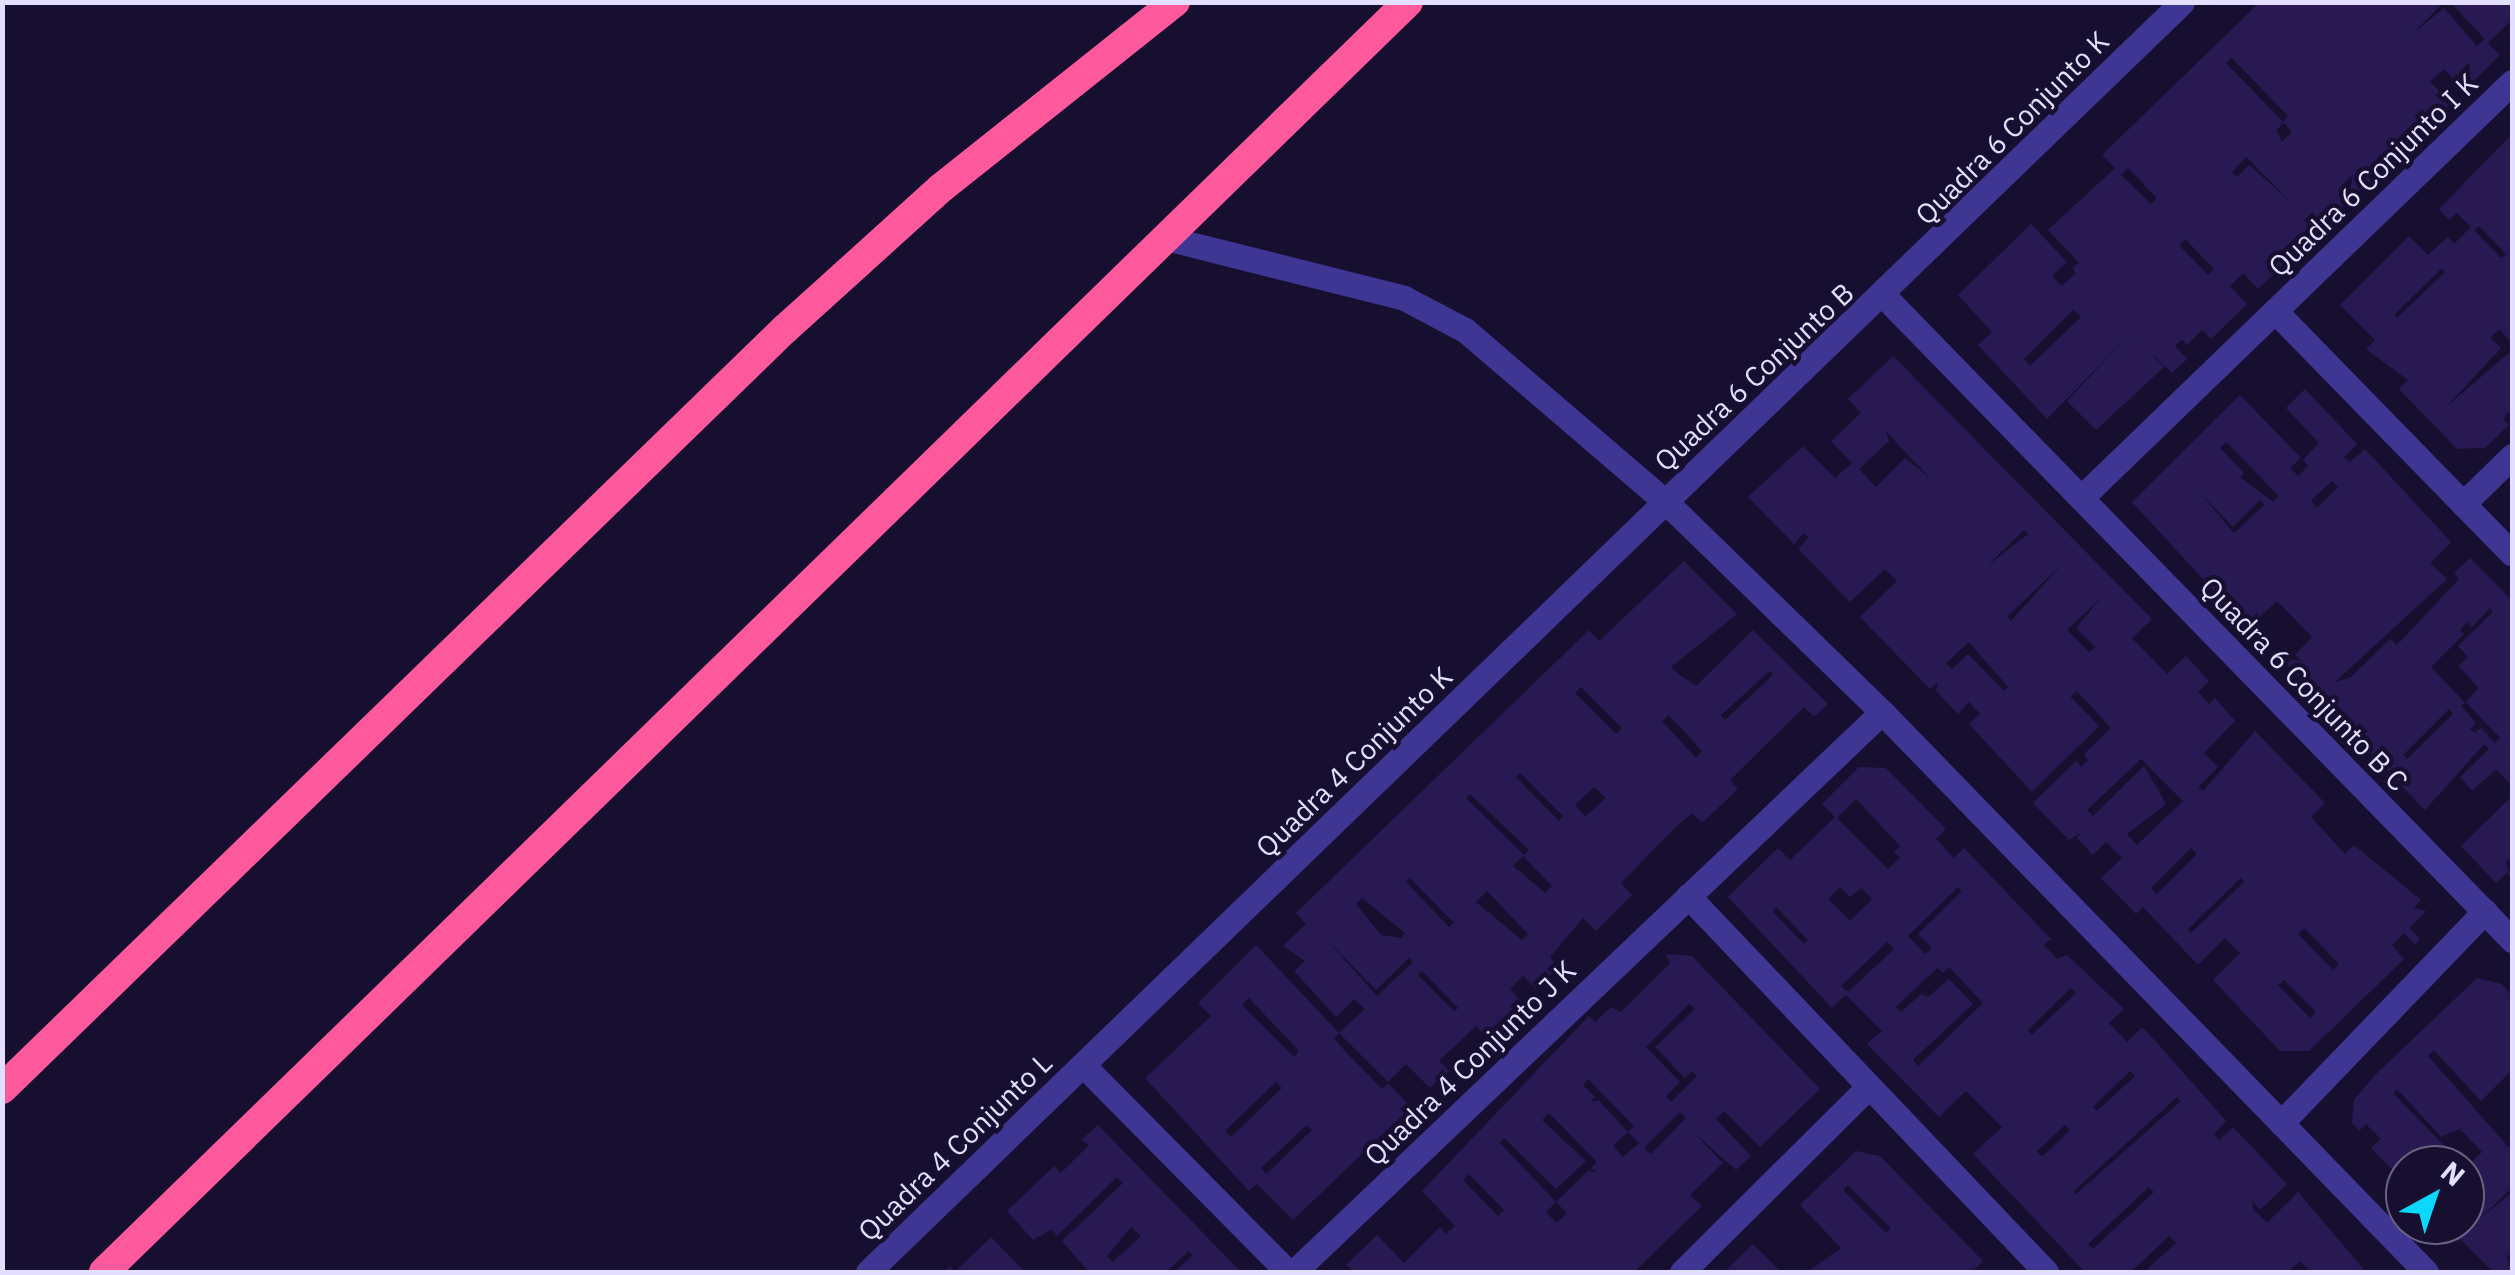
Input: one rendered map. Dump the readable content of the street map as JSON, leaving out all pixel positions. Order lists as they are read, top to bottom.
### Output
{
  "streets": {
    "street": [
      "Quadra 6 Conjunto K",
      "Quadra 6 Conjunto I K",
      "Quadra 6 Conjunto B",
      "Quadra 6 Conjunto B C",
      "Quadra 4 Conjunto K",
      "Quadra 4 Conjunto J K",
      "Quadra 4 Conjunto L"
    ]
  },
  "crossings": [
    ["Quadra 6 Conjunto K", "Quadra 6 Conjunto B"],
    ["Quadra 6 Conjunto K", "Quadra 6 Conjunto B C"],
    ["Quadra 6 Conjunto I K", "Quadra 6 Conjunto B C"],
    ["Quadra 6 Conjunto B", "Quadra 6 Conjunto B C"],
    ["Quadra 6 Conjunto B", "Quadra 4 Conjunto K"],
    ["Quadra 4 Conjunto K", "Quadra 4 Conjunto L"]
  ],
  "north": "top right"
}
